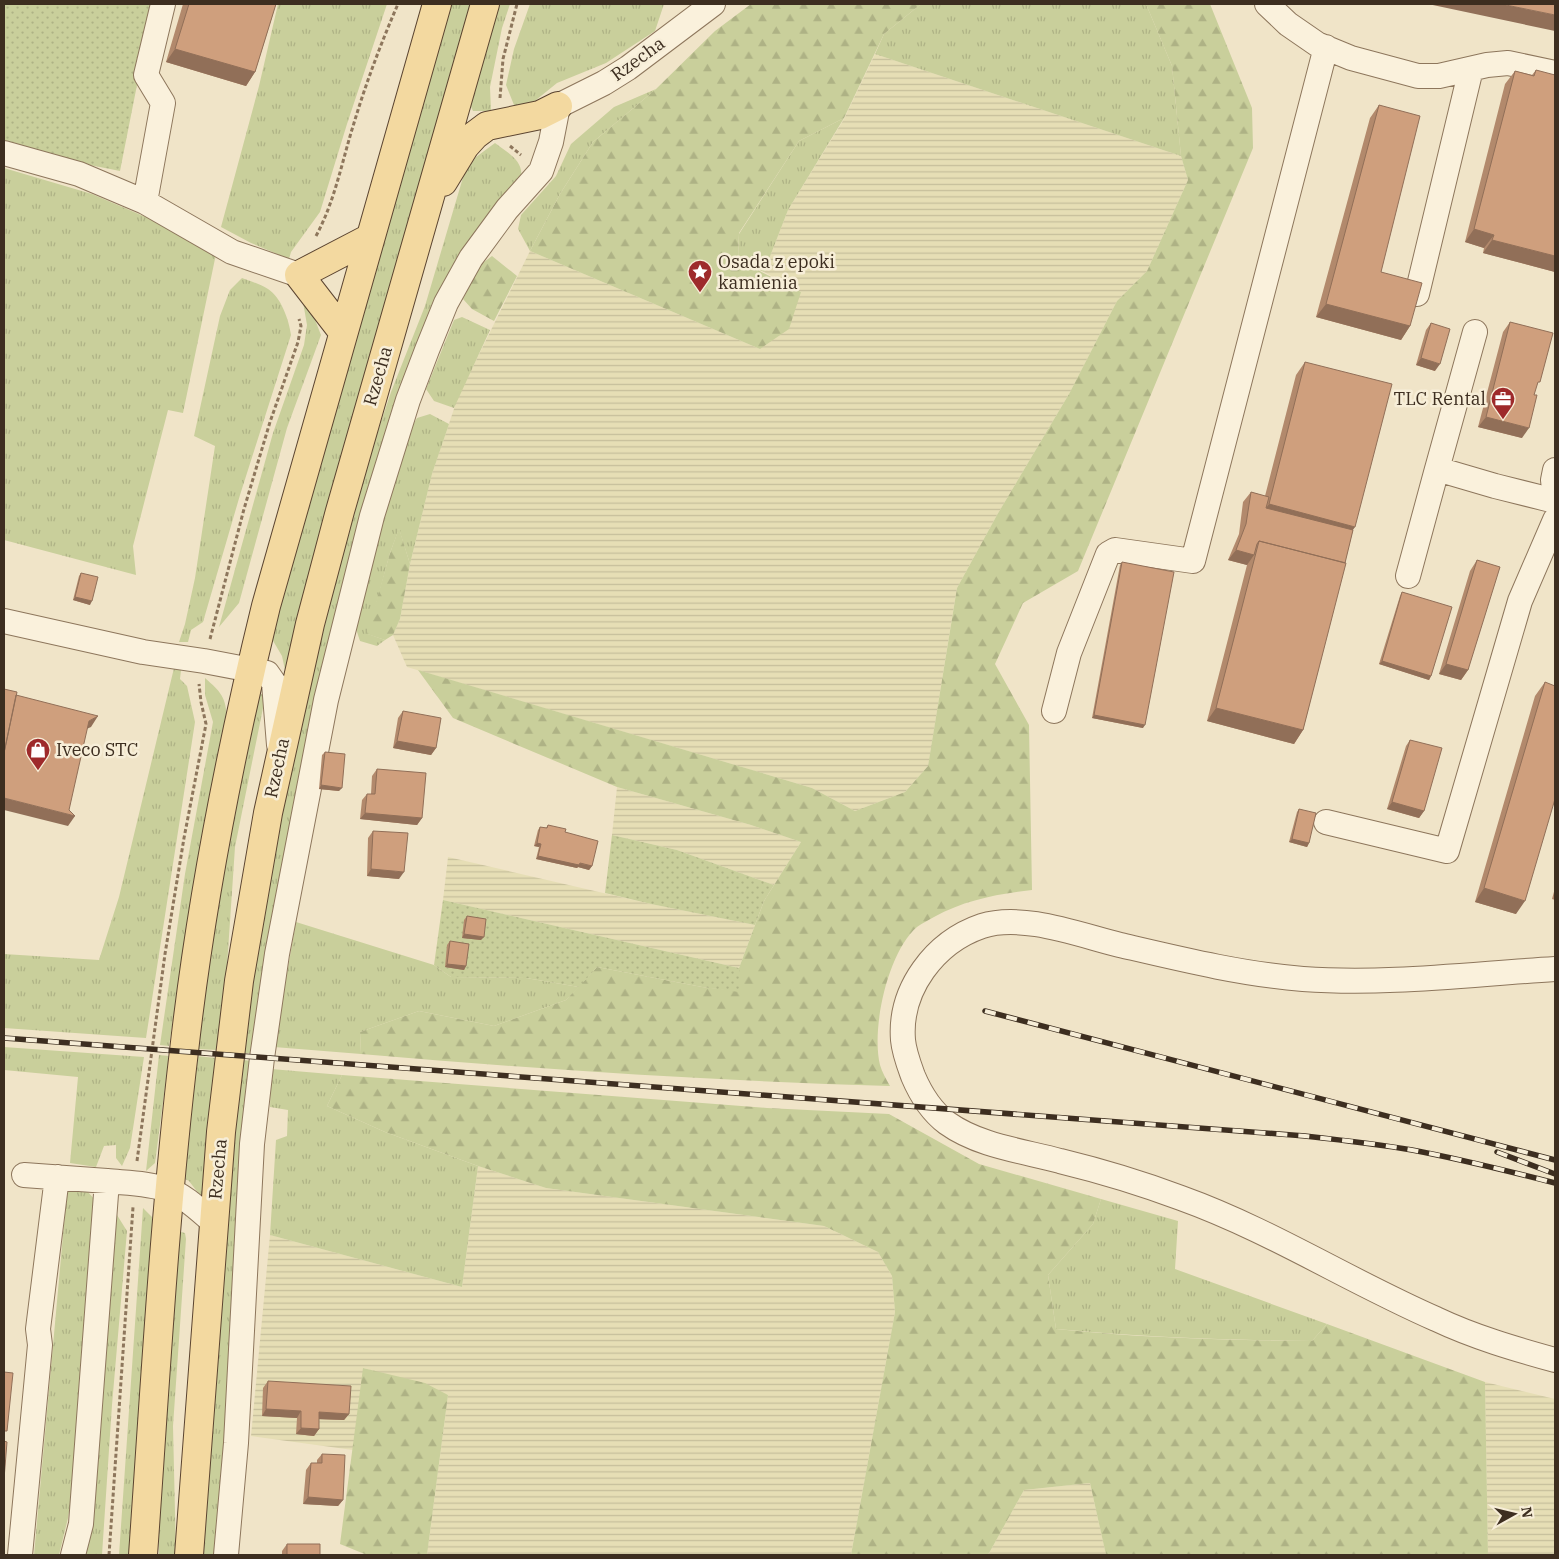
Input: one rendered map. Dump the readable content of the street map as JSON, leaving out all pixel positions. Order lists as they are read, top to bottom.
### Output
{
  "streets": {
    "main road": ["Rzecha"]
  },
  "places": {
    "place": ["Osada z epoki kamienia"],
    "office": ["TLC Rental"],
    "shop": ["Iveco STC"]
  },
  "north": "right"
}
